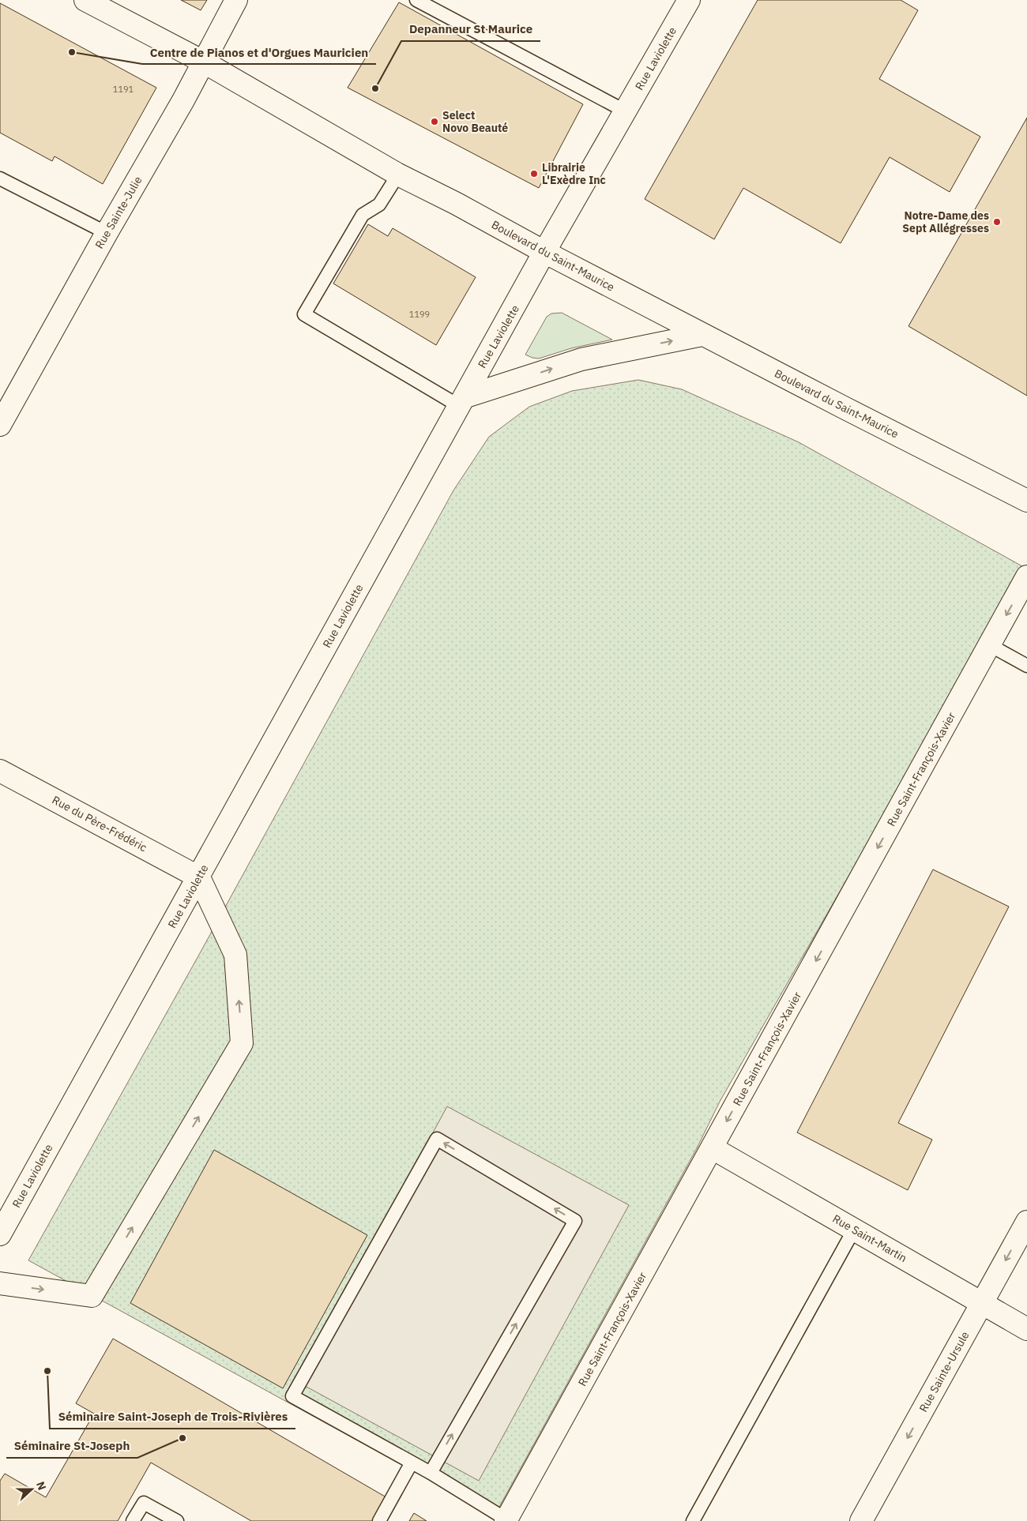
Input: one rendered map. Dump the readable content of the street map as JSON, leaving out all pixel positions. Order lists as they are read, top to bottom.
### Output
{
  "streets": {
    "street": [
      "Rue Laviolette",
      "Rue Sainte-Julie",
      "Boulevard du Saint-Maurice",
      "Rue Saint-François-Xavier",
      "Rue du Père-Frédéric",
      "Rue Saint-Martin",
      "Rue Sainte-Ursule"
    ]
  },
  "crossings": [
    ["Rue Laviolette", "Boulevard du Saint-Maurice"],
    ["Rue Laviolette", "Rue du Père-Frédéric"],
    ["Rue Sainte-Julie", "Boulevard du Saint-Maurice"],
    ["Rue Saint-François-Xavier", "Rue Saint-Martin"],
    ["Rue Saint-Martin", "Rue Sainte-Ursule"]
  ],
  "one_way": ["Rue Saint-François-Xavier", "Rue Sainte-Ursule"],
  "places": [
    "Centre de Pianos et d'Orgues Mauricien",
    "Depanneur St Maurice",
    "Select Novo Beauté",
    "Librairie L'Exèdre Inc",
    "Notre-Dame des Sept Allégresses",
    "Séminaire Saint-Joseph de Trois‑Rivières",
    "Séminaire St-Joseph"
  ],
  "house_numbers": ["1191", "1199"],
  "north": "right"
}
